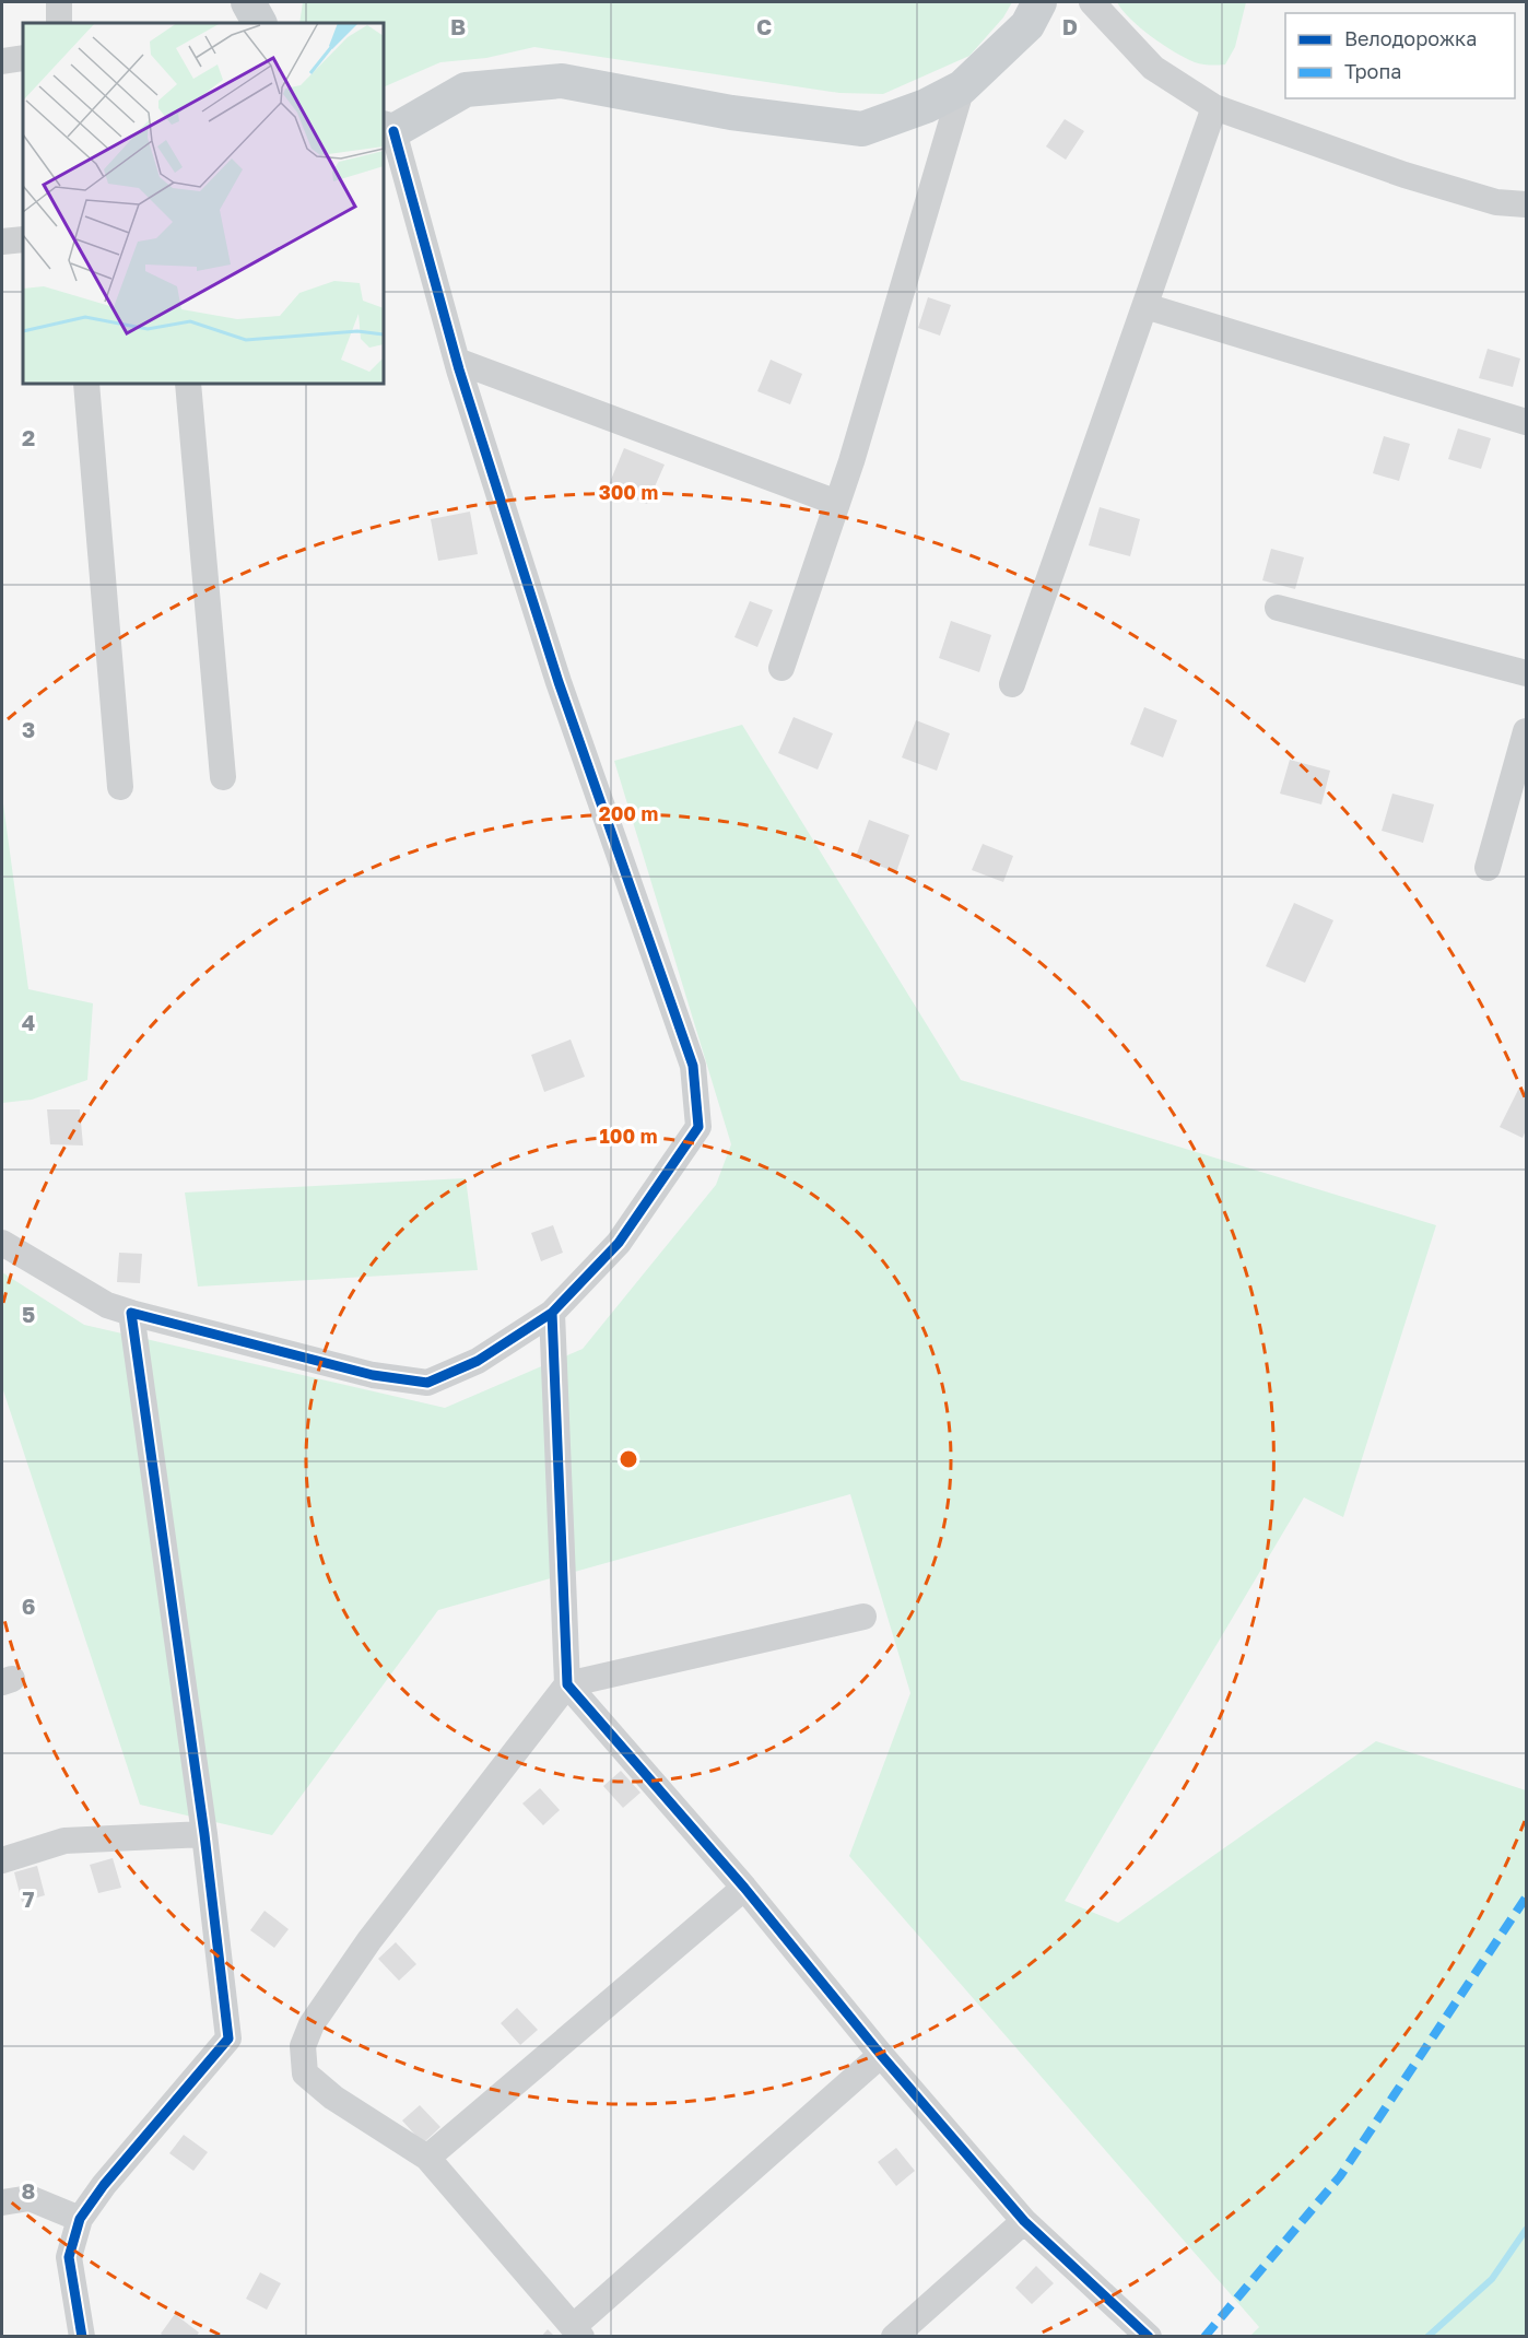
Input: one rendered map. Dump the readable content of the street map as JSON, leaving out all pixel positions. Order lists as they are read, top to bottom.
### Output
{
  "legend": ["Велодорожка", "Тропа"],
  "grid": {
    "columns": ["B", "C", "D"],
    "rows": [
      "2",
      "3",
      "4",
      "5",
      "6",
      "7",
      "8"
    ]
  },
  "rings": ["300 m", "200 m", "100 m"]
}
